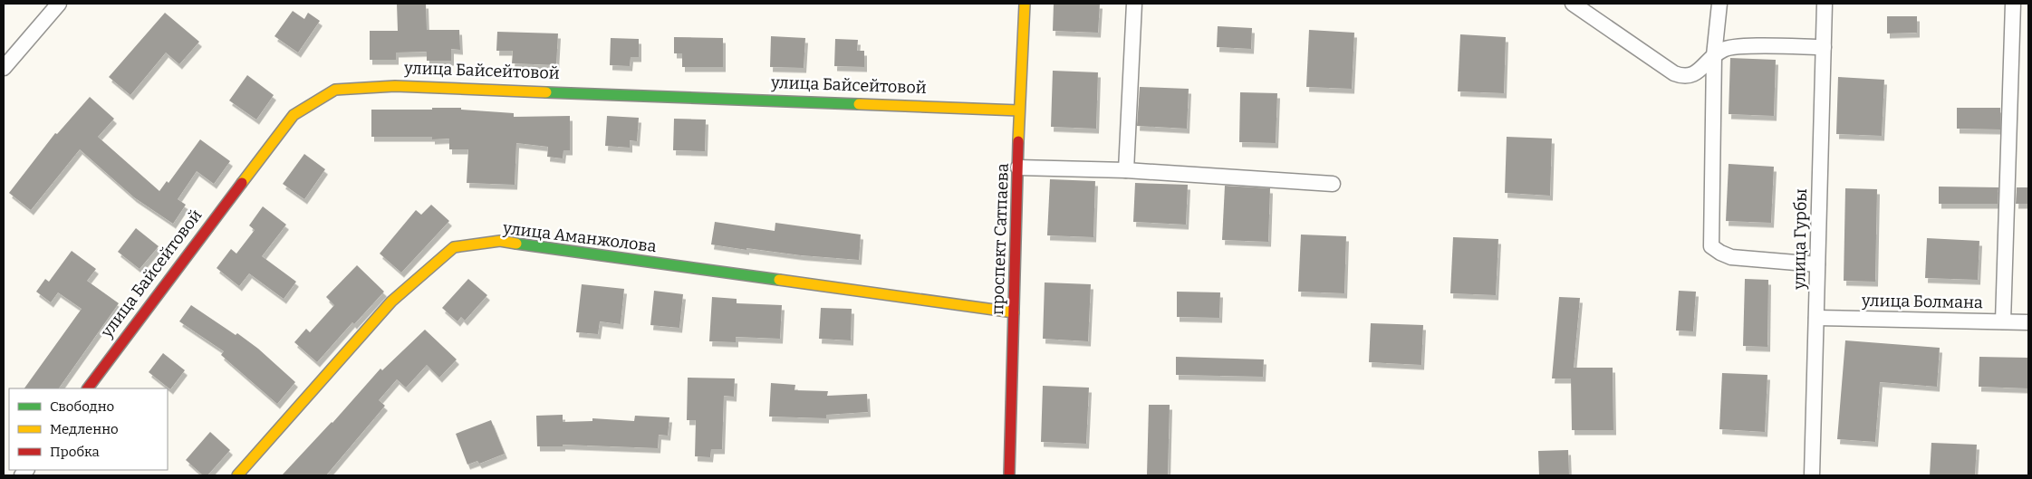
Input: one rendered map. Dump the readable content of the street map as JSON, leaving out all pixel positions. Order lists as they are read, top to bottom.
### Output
{
  "streets": {
    "street": [
      "улица Байсейтовой",
      "улица Аманжолова",
      "проспект Сатпаева",
      "улица Гурбы",
      "улица Болмана"
    ]
  },
  "crossings": [
    ["улица Байсейтовой", "проспект Сатпаева"],
    ["улица Аманжолова", "проспект Сатпаева"],
    ["улица Гурбы", "улица Болмана"]
  ],
  "legend": ["Свободно", "Медленно", "Пробка"]
}
